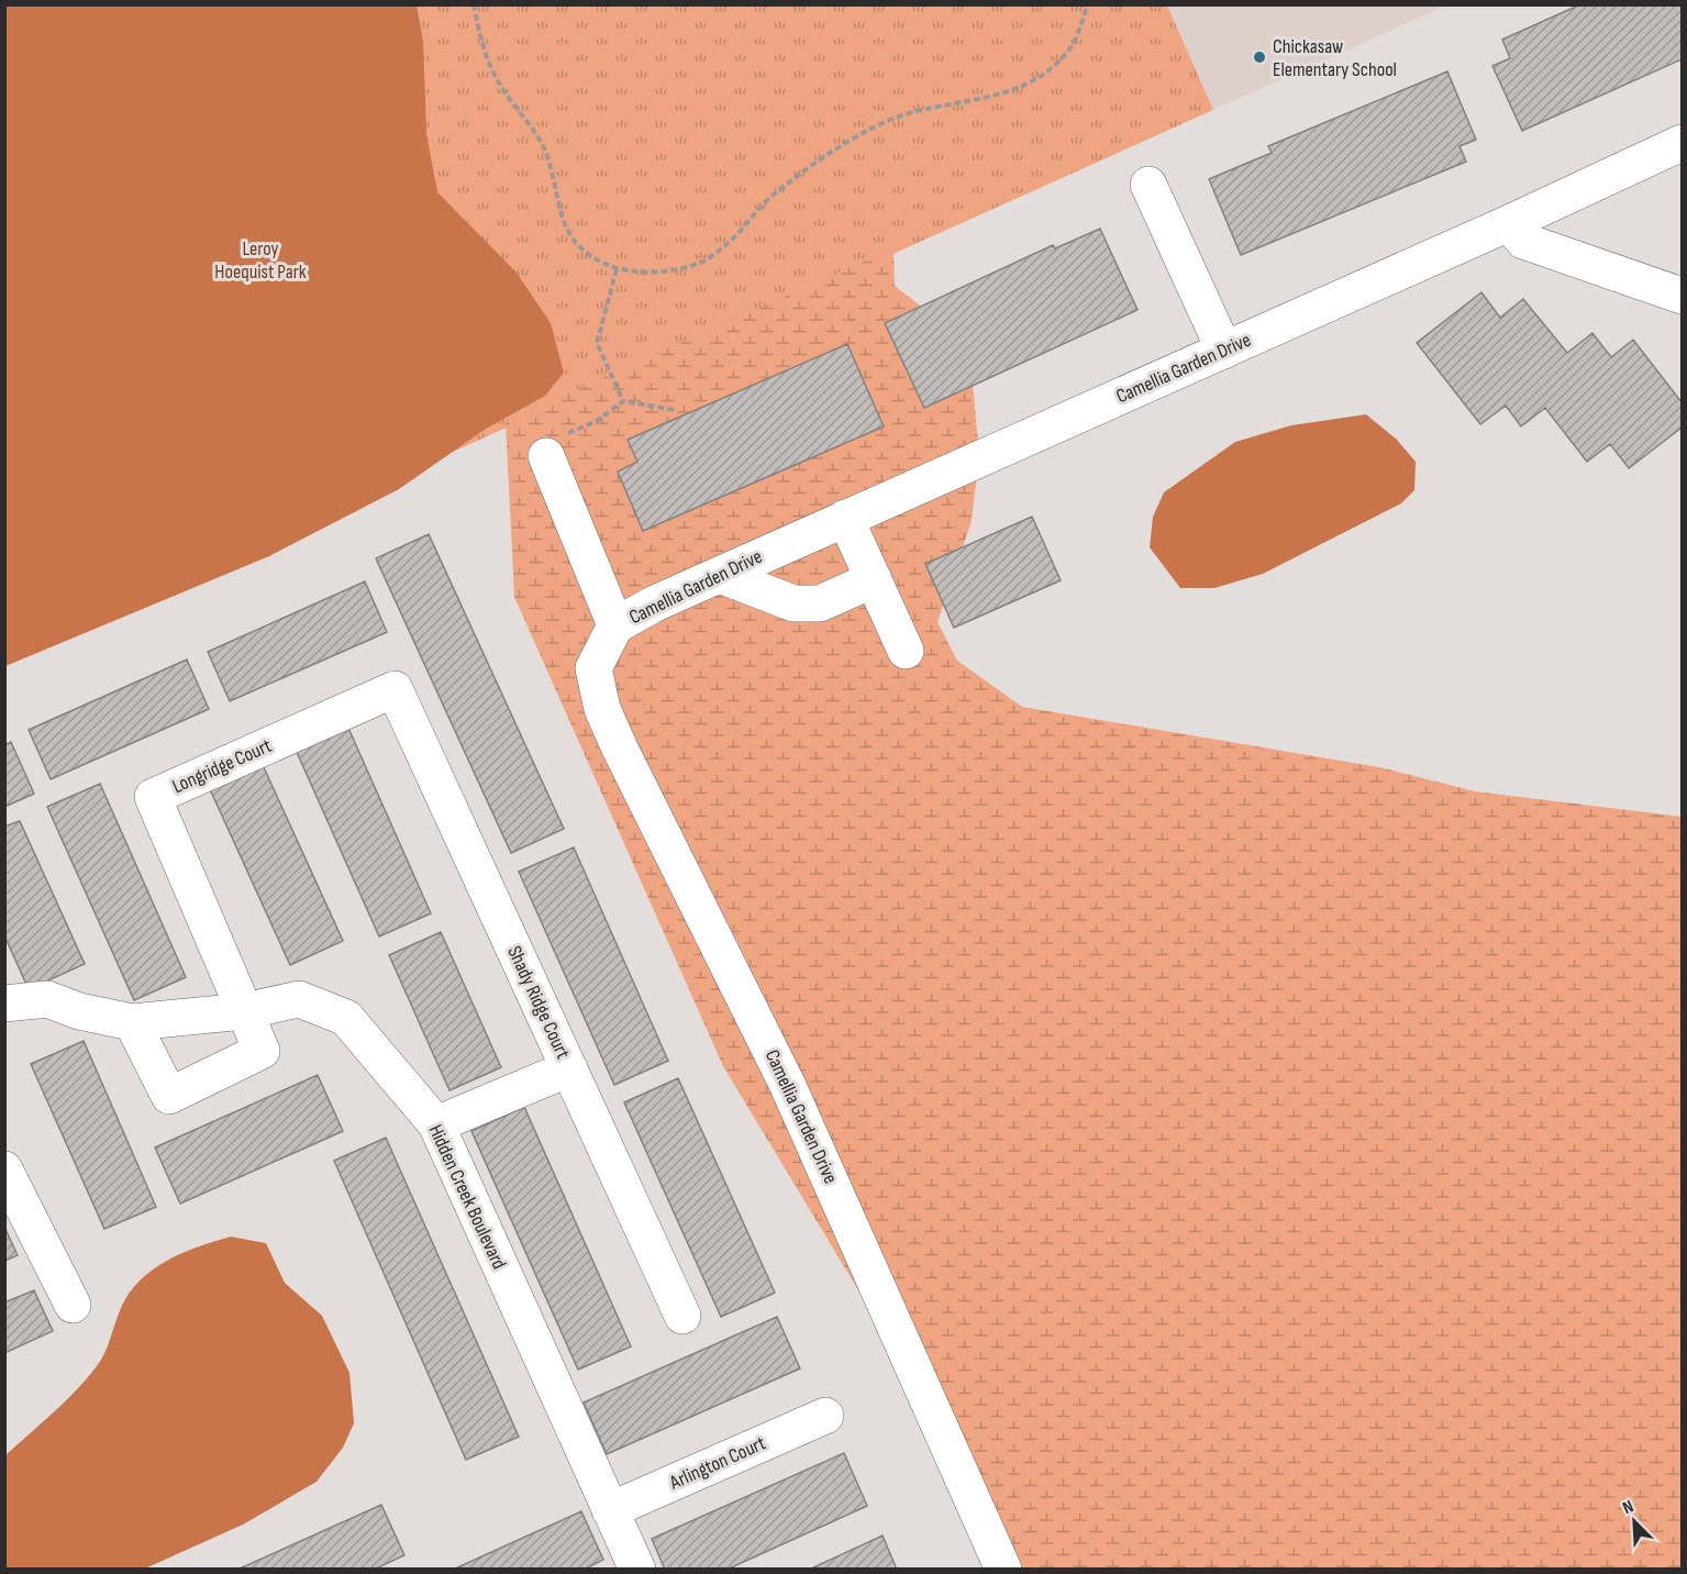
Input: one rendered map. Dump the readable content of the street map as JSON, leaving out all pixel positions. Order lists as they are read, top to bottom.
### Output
{
  "streets": {
    "lane": [
      "Camellia Garden Drive",
      "Longridge Court",
      "Shady Ridge Court",
      "Hidden Creek Boulevard",
      "Arlington Court"
    ]
  },
  "crossings": [
    ["Longridge Court", "Shady Ridge Court"],
    ["Longridge Court", "Hidden Creek Boulevard"],
    ["Hidden Creek Boulevard", "Arlington Court"]
  ],
  "parks": ["Leroy Hoequist Park"],
  "places": ["Chickasaw Elementary School"],
  "north": "top left"
}
